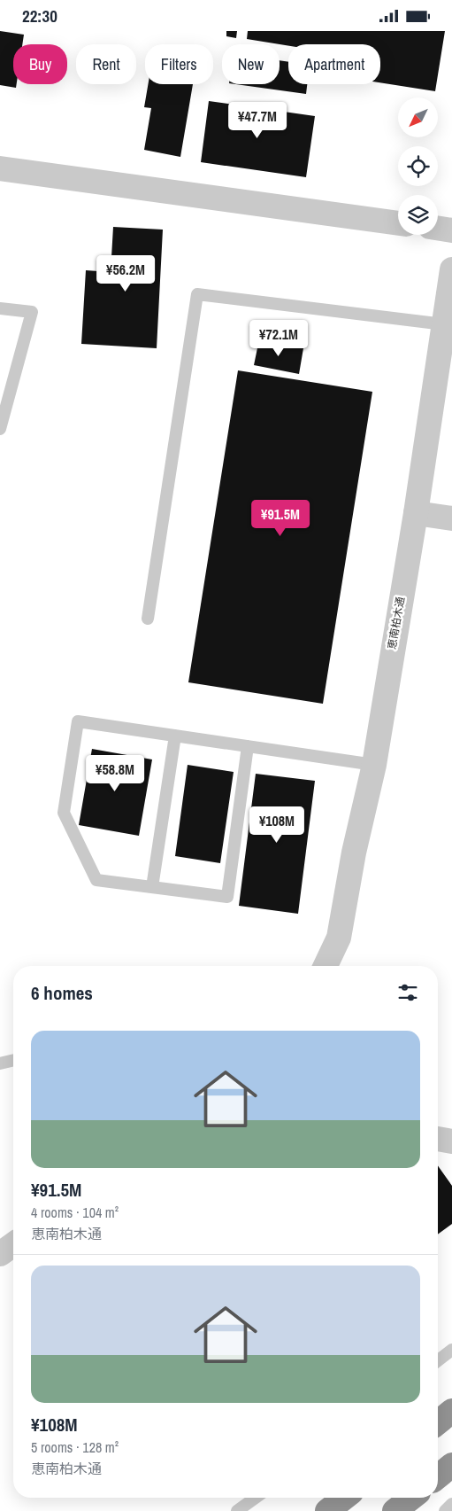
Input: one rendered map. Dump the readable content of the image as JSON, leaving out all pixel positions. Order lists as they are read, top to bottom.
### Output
{
  "streets": {
    "street": ["恵南柏木通"]
  },
  "north": "bottom left",
  "page": {
    "status": "22:30",
    "chip": [
      "Buy",
      "Rent",
      "Filters",
      "New",
      "Apartment"
    ],
    "price": [
      "¥47.7M",
      "¥56.2M",
      "¥72.1M",
      "¥91.5M",
      "¥58.8M",
      "¥108M"
    ],
    "heading": "6 homes",
    "list": [
      {
        "name": "¥91.5M",
        "note": "4 rooms · 104 m² · 恵南柏木通"
      },
      {
        "name": "¥108M",
        "note": "5 rooms · 128 m² · 恵南柏木通"
      }
    ]
  }
}
